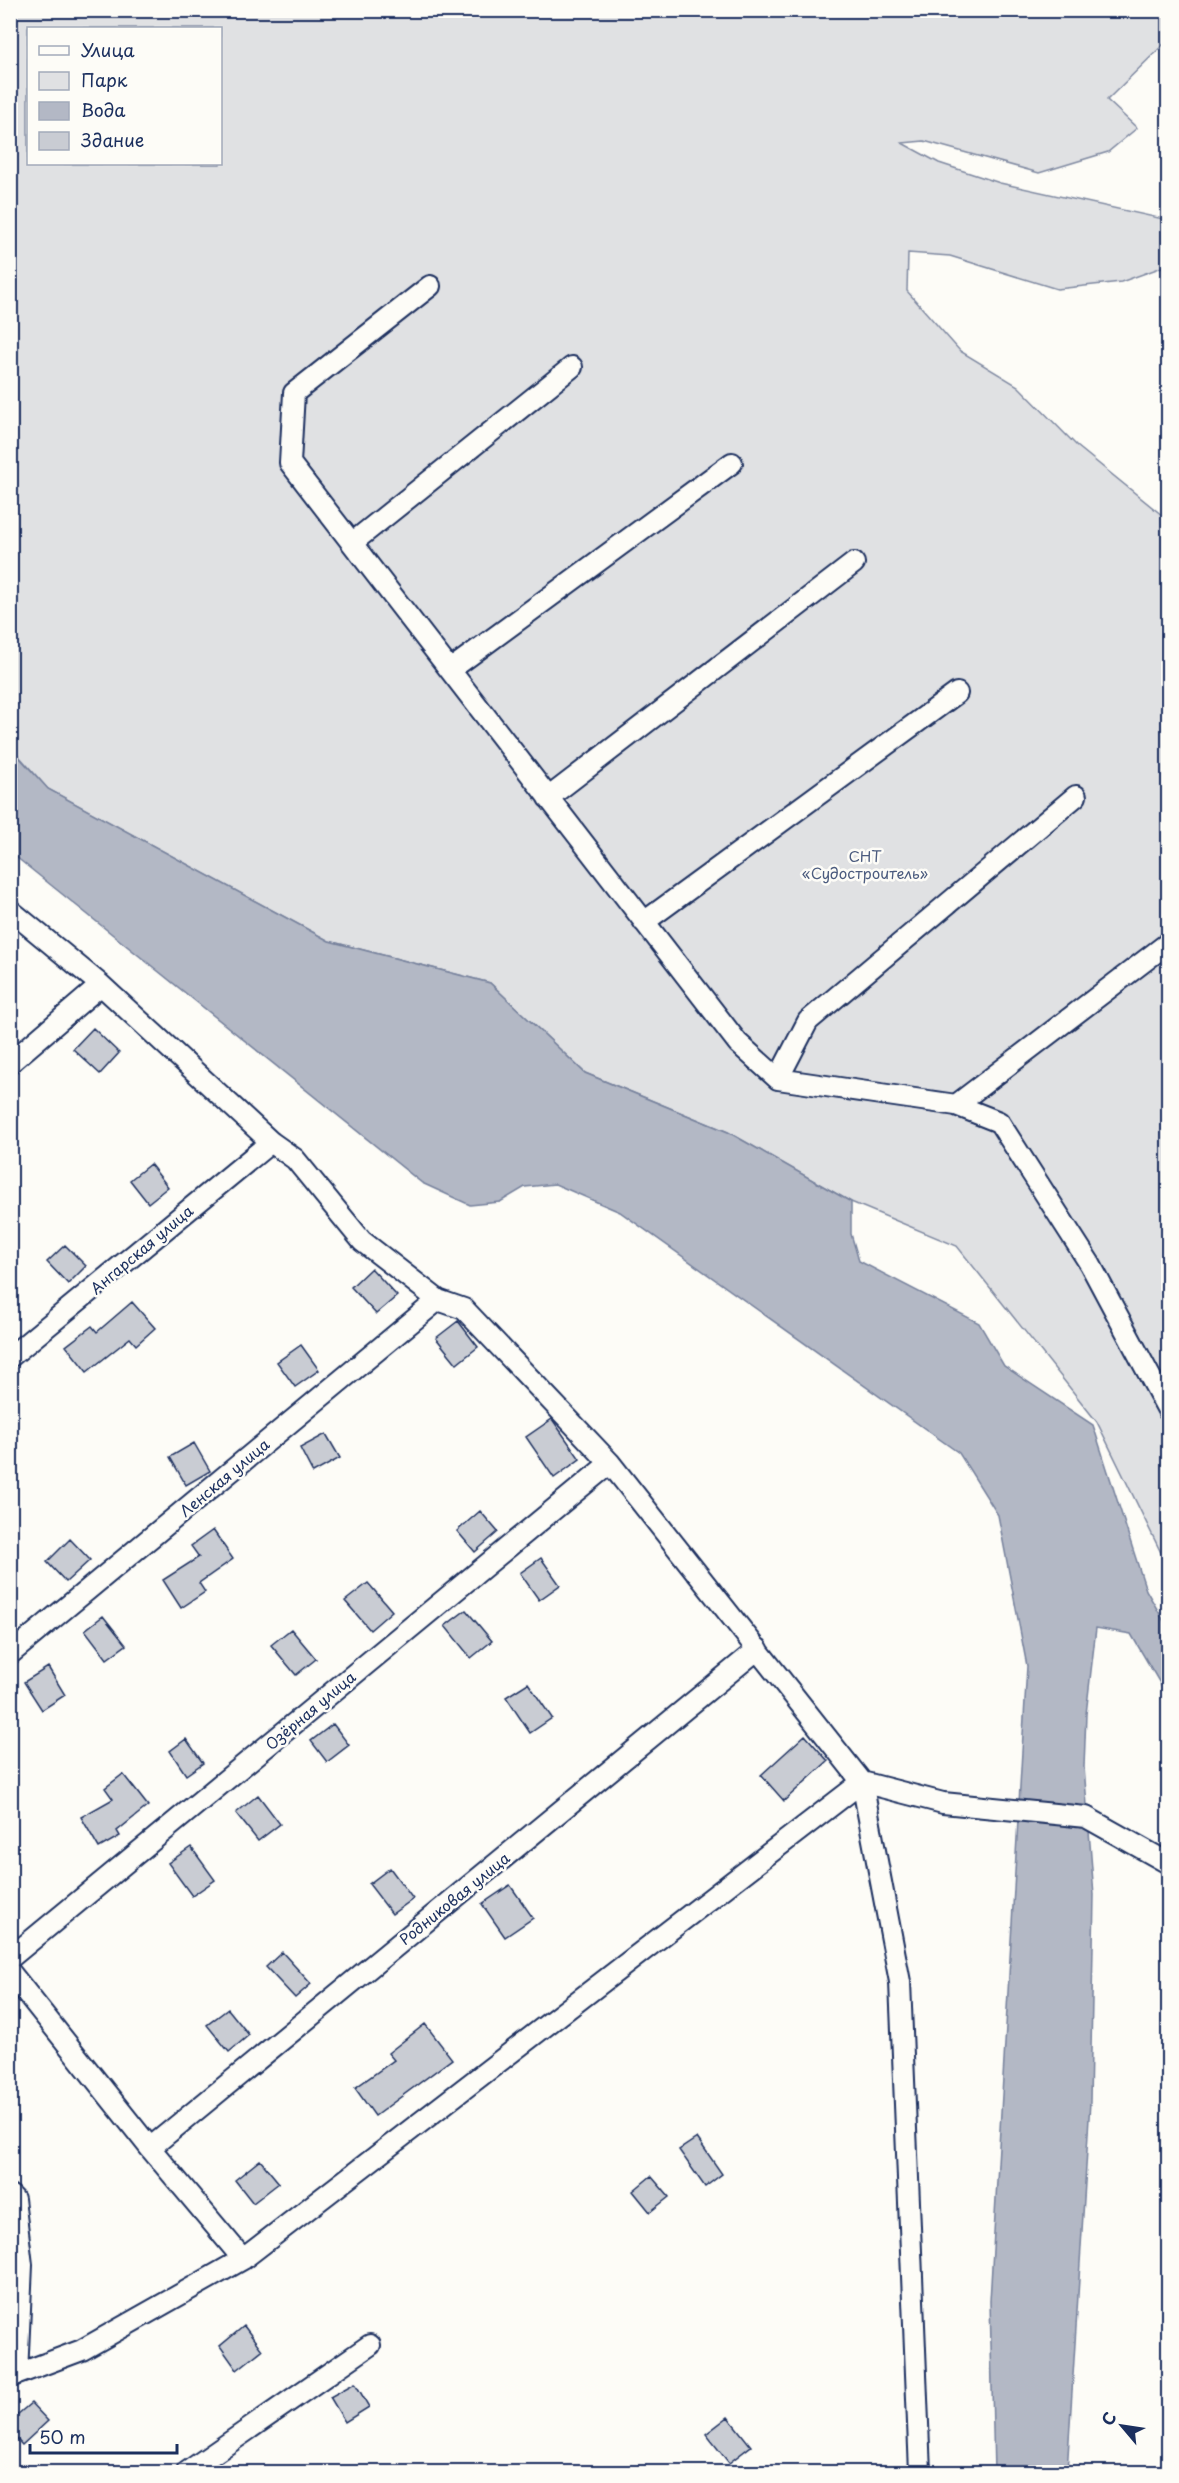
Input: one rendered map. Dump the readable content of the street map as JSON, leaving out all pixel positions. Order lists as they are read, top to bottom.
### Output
{
  "streets": {
    "street": [
      "Ангарская улица",
      "Ленская улица",
      "Озёрная улица",
      "Родниковая улица"
    ]
  },
  "parks": ["СНТ «Судостроитель»"],
  "legend": [
    "Улица",
    "Парк",
    "Вода",
    "Здание"
  ],
  "scale_bar": "50 m",
  "north": "top left"
}
